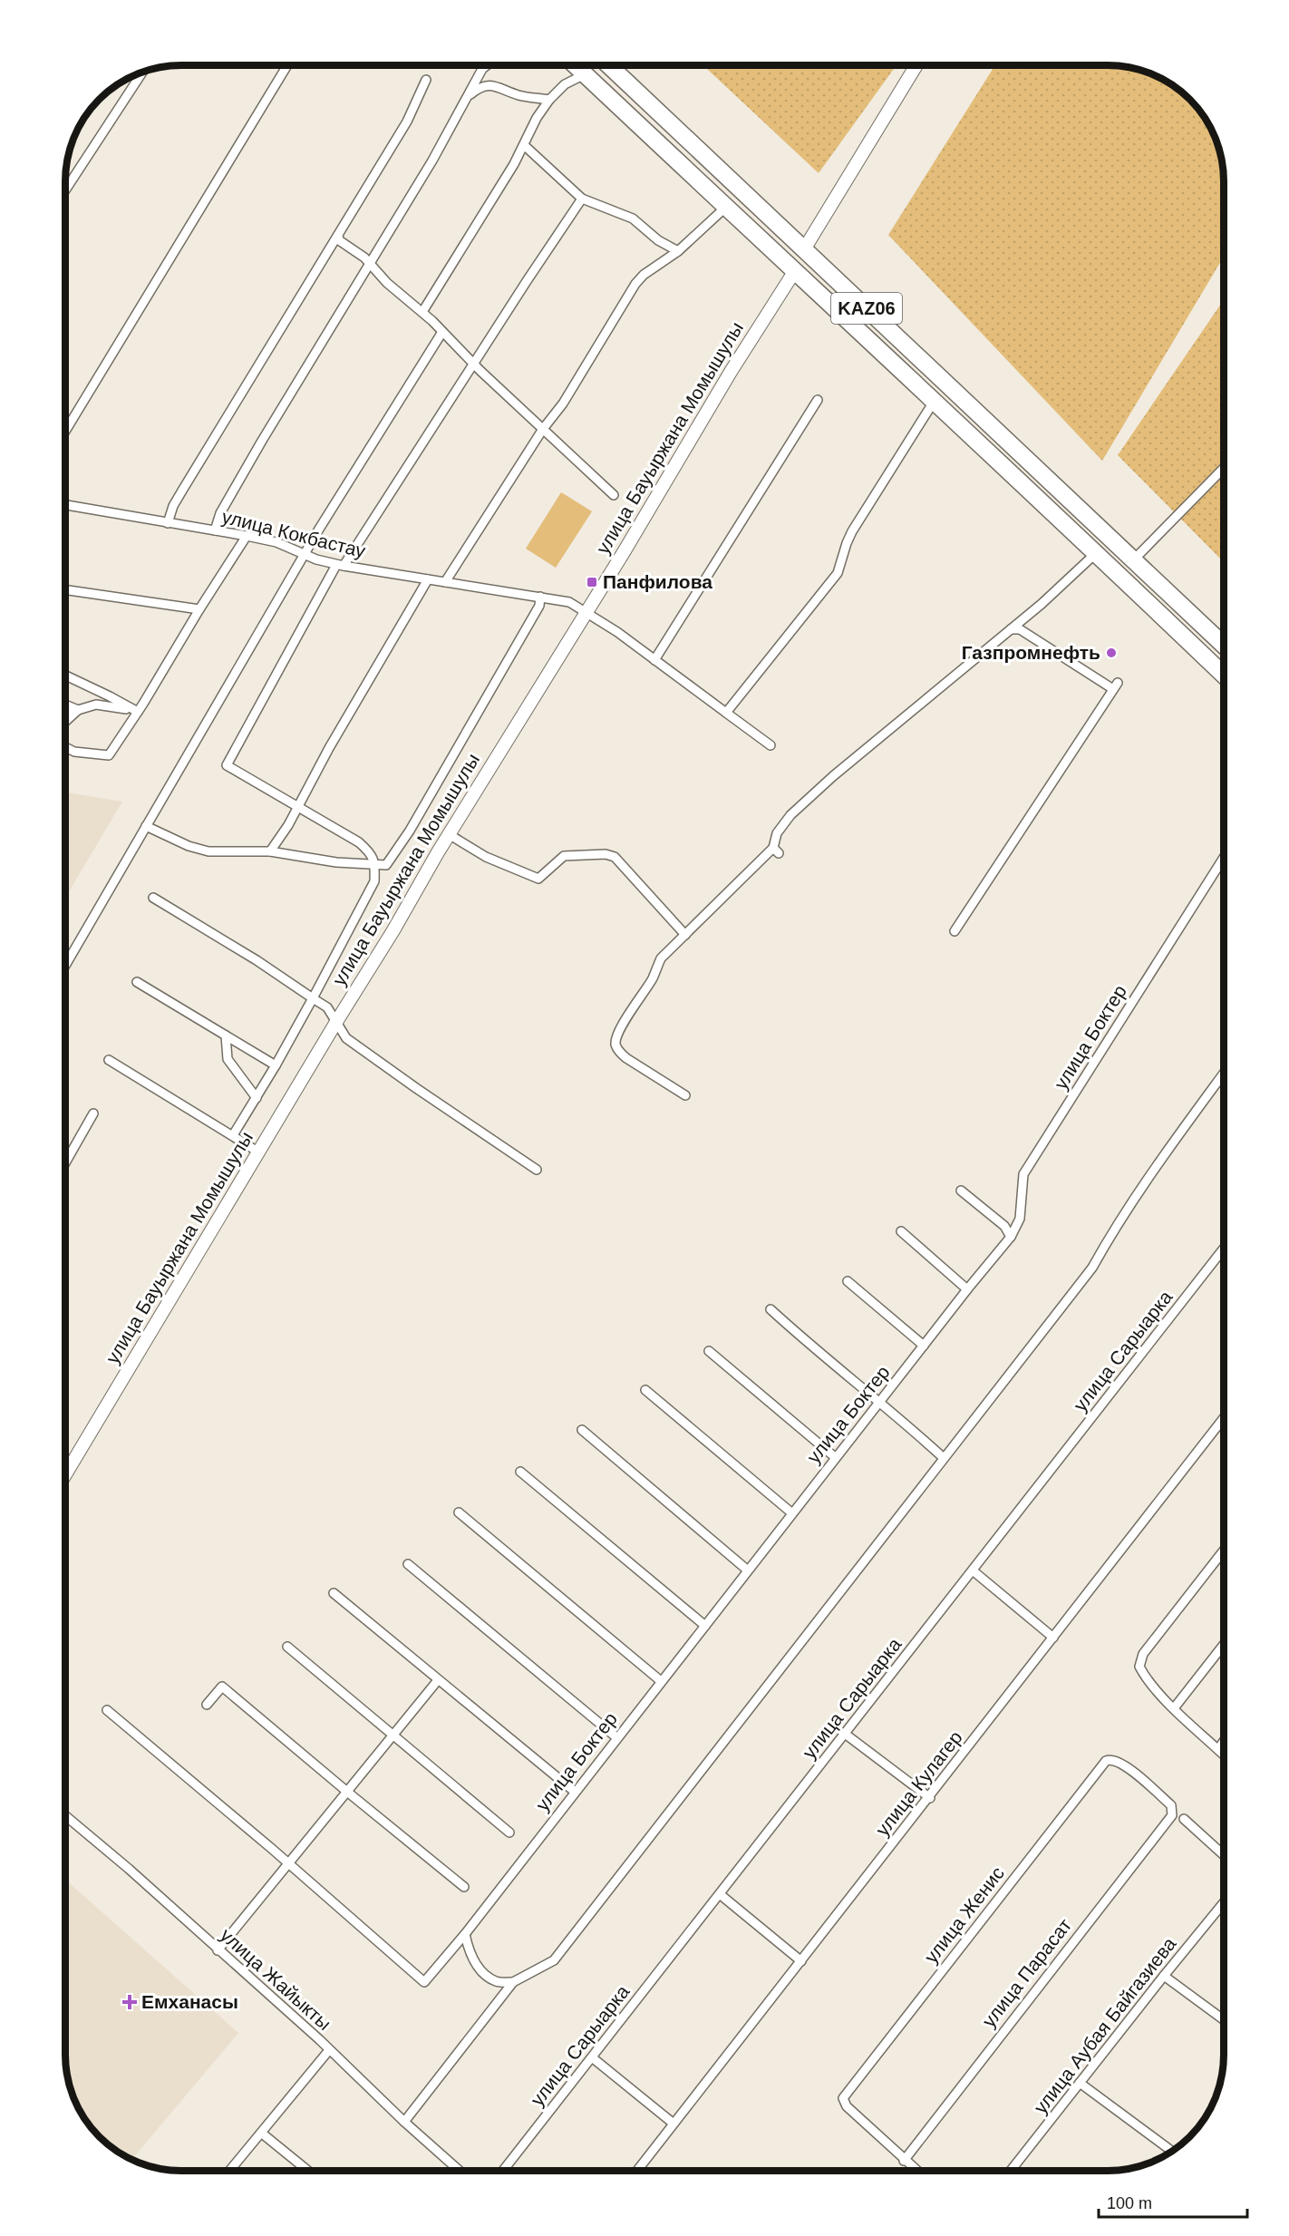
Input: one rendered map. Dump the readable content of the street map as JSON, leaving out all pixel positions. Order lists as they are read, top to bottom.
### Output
{
  "streets": {
    "highway": ["KАZ06"],
    "street": [
      "улица Бауыржана Момышулы",
      "улица Кокбастау",
      "улица Боктер",
      "улица Сарыарка",
      "улица Кулагер",
      "улица Женис",
      "улица Парасат",
      "улица Жайыкты",
      "улица Аубая Байгазиева"
    ]
  },
  "crossings": [
    ["KАZ06", "улица Бауыржана Момышулы"],
    ["улица Бауыржана Момышулы", "улица Кокбастау"],
    ["улица Женис", "улица Парасат"]
  ],
  "places": {
    "transit": ["Панфилова"],
    "other": ["Газпромнефть"],
    "health": ["Емханасы"]
  },
  "scale_bar": "100 m"
}
